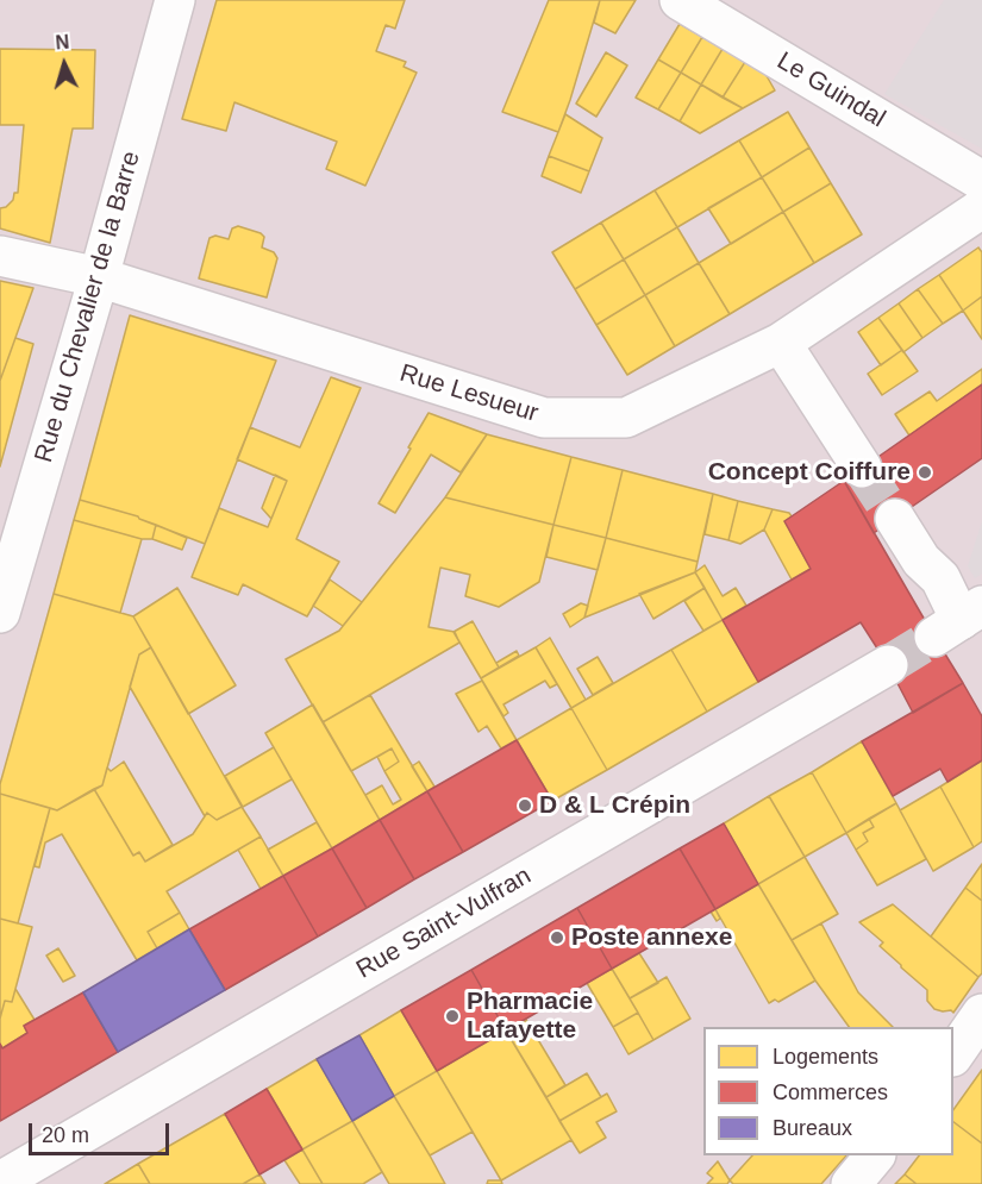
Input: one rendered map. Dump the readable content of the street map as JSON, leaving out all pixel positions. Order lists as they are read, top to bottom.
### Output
{
  "streets": {
    "street": [
      "Le Guindal",
      "Rue du Chevalier de la Barre",
      "Rue Lesueur",
      "Rue Saint-Vulfran"
    ]
  },
  "crossings": [
    ["Rue du Chevalier de la Barre", "Rue Lesueur"]
  ],
  "places": [
    "Concept Coiffure",
    "D & L Crépin",
    "Poste annexe",
    "Pharmacie Lafayette"
  ],
  "legend": ["Logements", "Commerces", "Bureaux"],
  "scale_bar": "20 m",
  "north": "top"
}
